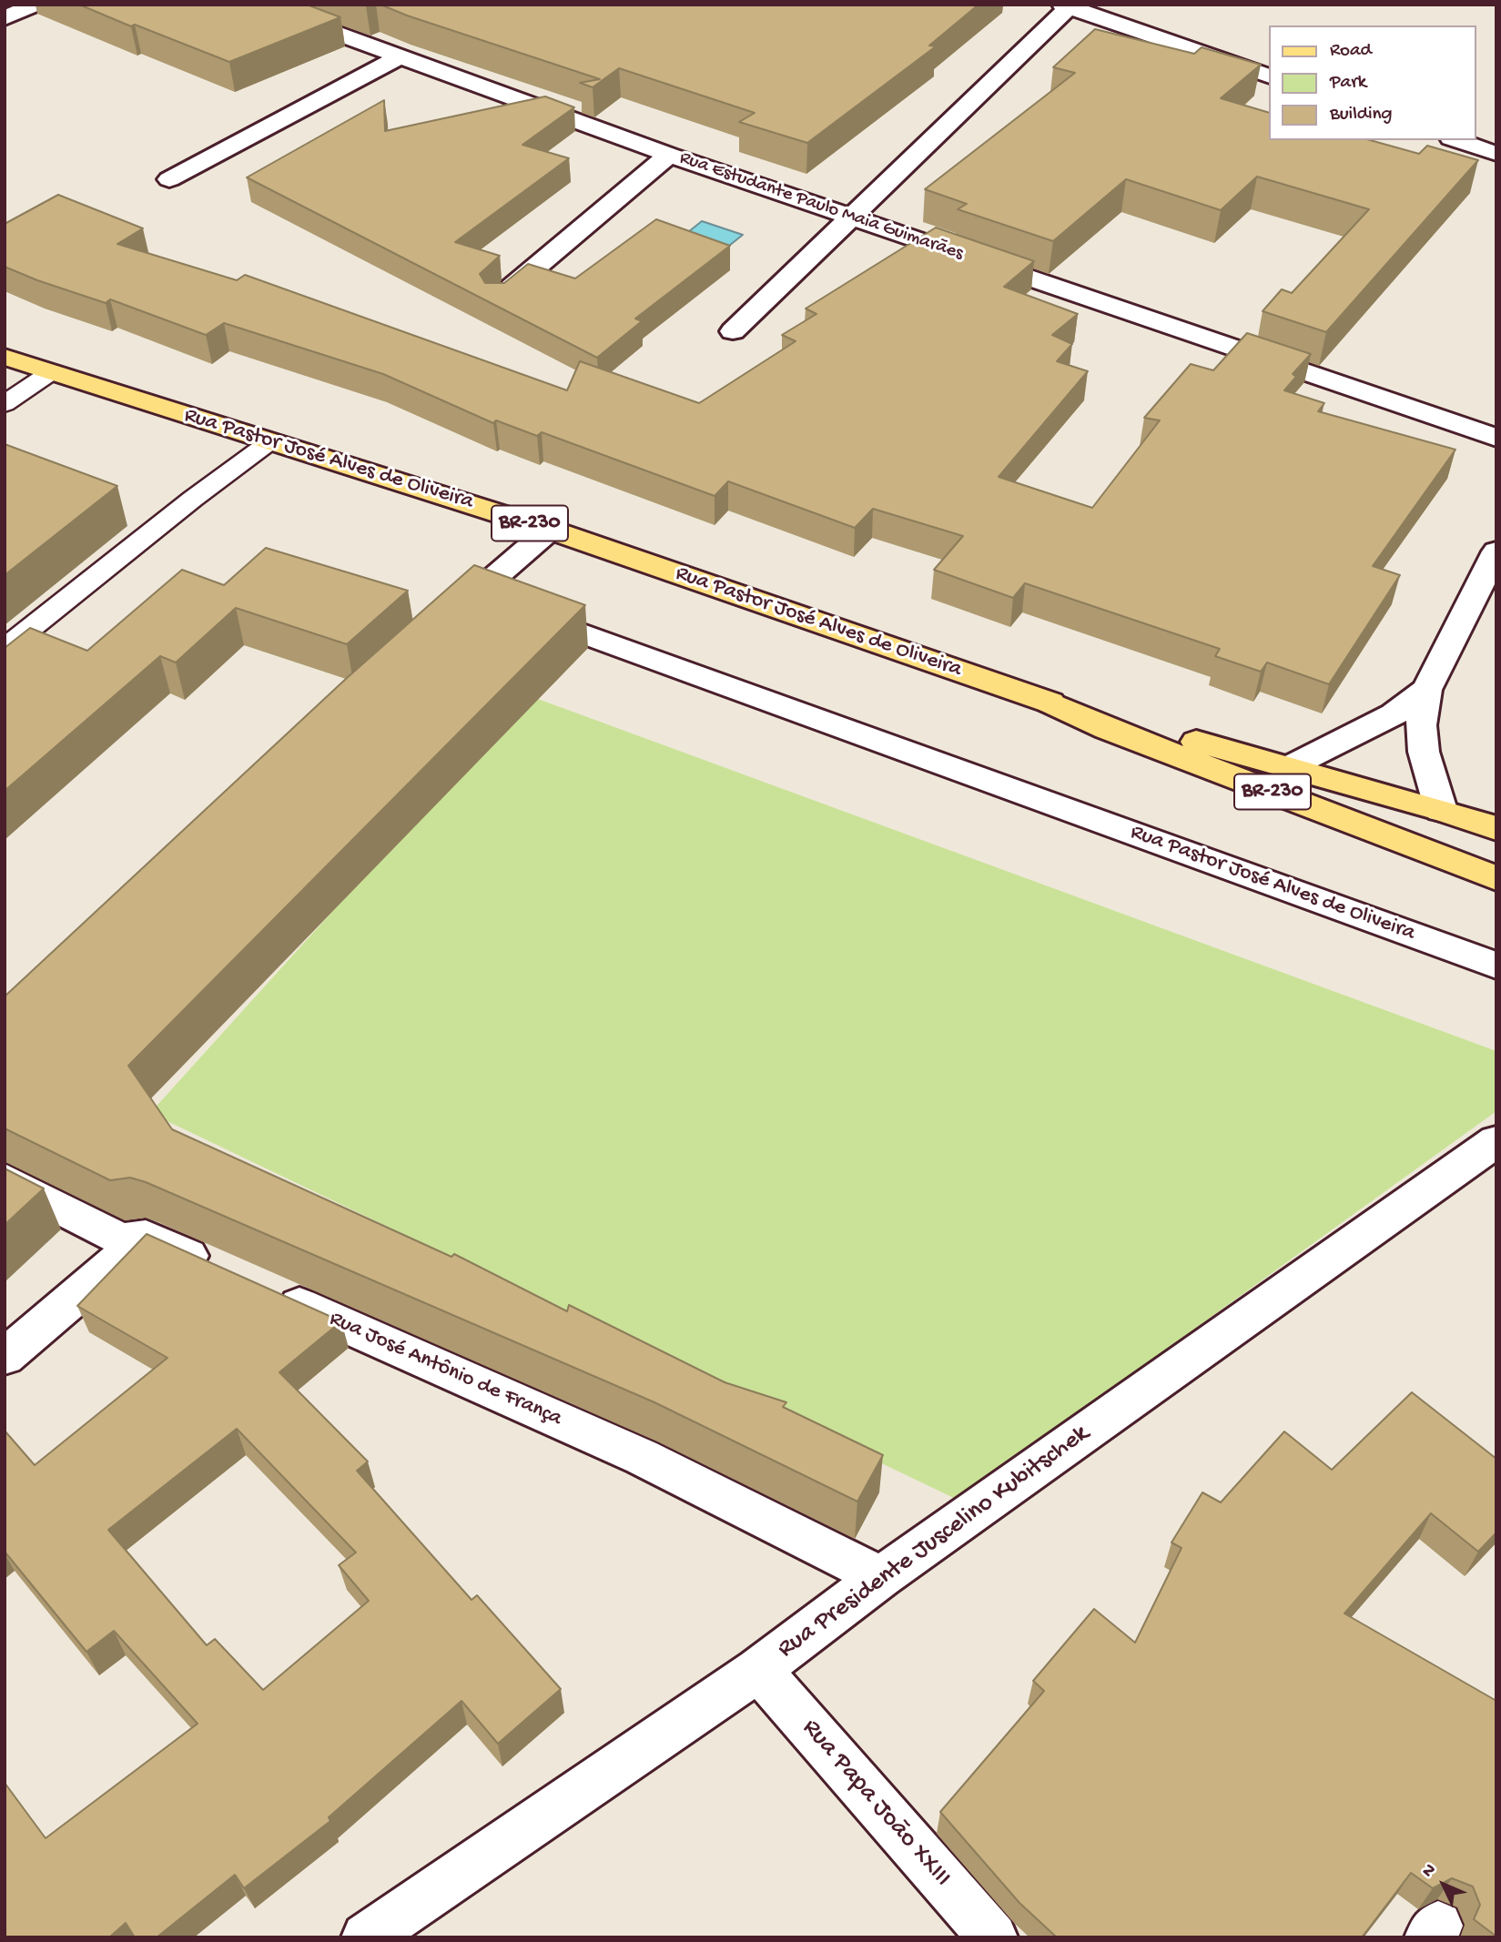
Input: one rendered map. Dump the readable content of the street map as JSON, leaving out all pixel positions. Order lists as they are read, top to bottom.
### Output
{
  "streets": {
    "main road": ["Rua Pastor José Alves de Oliveira", "BR-230"],
    "street": [
      "Rua Estudante Paulo Maia Guimarães",
      "Rua José Antônio de França",
      "Rua Presidente Juscelino Kubitschek",
      "Rua Papa João XXIII"
    ]
  },
  "crossings": [
    ["Rua José Antônio de França", "Rua Presidente Juscelino Kubitschek"],
    ["Rua Presidente Juscelino Kubitschek", "Rua Papa João XXIII"]
  ],
  "legend": ["Road", "Park", "Building"],
  "north": "top left"
}
